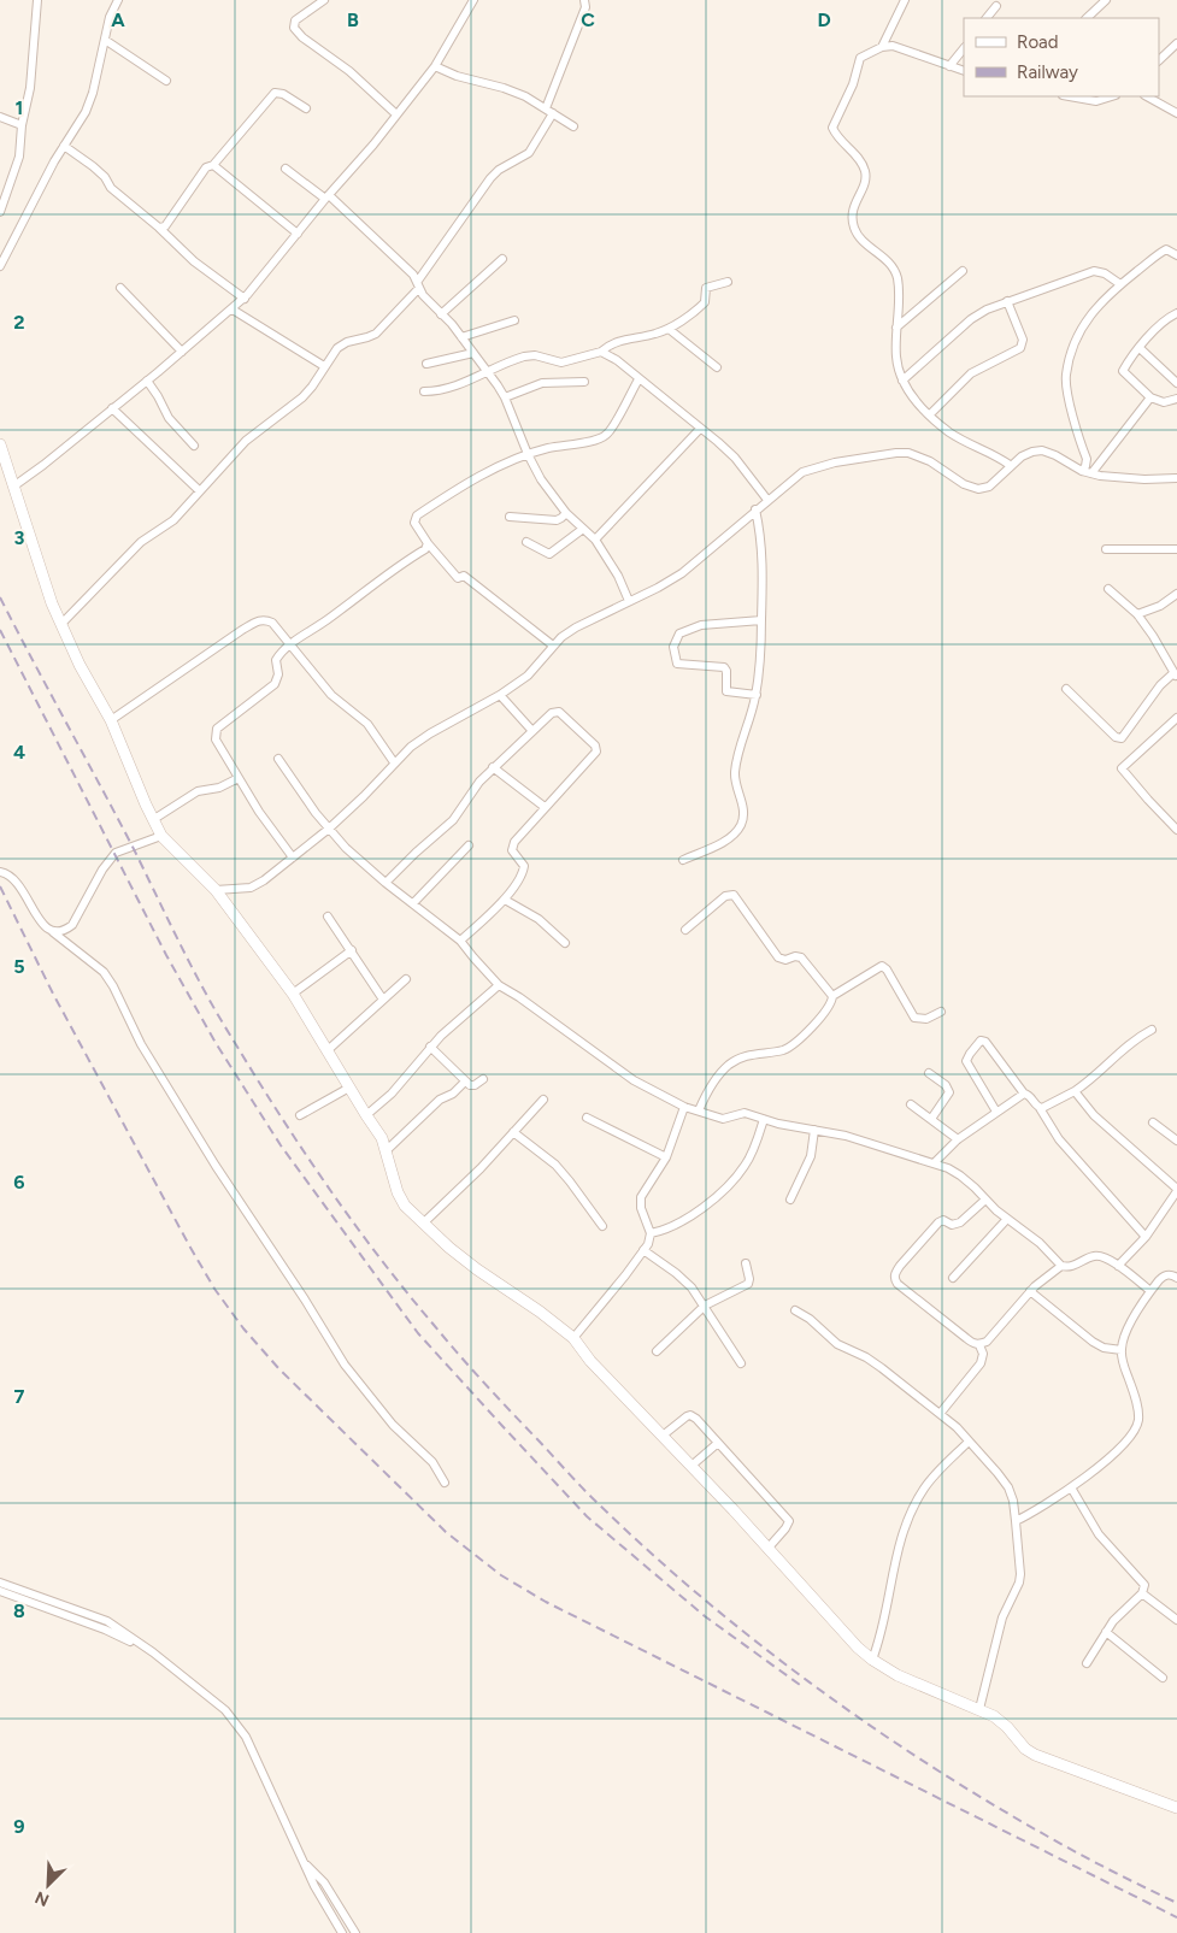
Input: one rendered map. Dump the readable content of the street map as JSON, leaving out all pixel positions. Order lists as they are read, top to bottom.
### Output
{
  "legend": ["Road", "Railway"],
  "north": "bottom left",
  "grid": {
    "columns": [
      "A",
      "B",
      "C",
      "D"
    ],
    "rows": [
      "1",
      "2",
      "3",
      "4",
      "5",
      "6",
      "7",
      "8",
      "9"
    ]
  }
}
